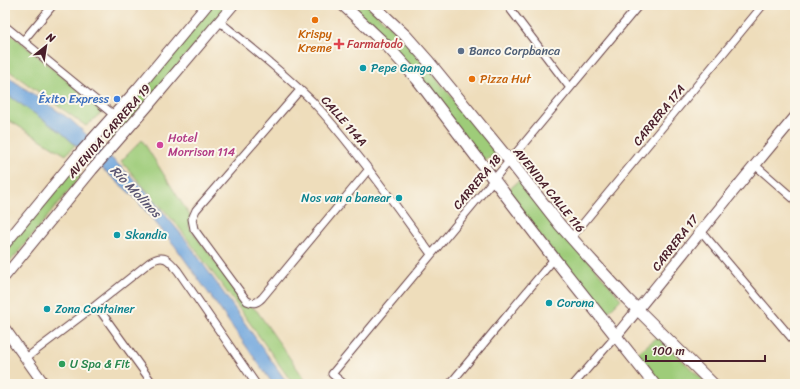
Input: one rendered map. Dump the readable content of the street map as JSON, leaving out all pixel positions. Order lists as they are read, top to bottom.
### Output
{
  "streets": {
    "main road": ["AVENIDA CARRERA 19", "AVENIDA CALLE 116", "CARRERA 17"],
    "street": ["CARRERA 17A", "CALLE 114A", "CARRERA 18"]
  },
  "crossings": [
    ["CARRERA 17A", "AVENIDA CALLE 116"],
    ["CALLE 114A", "AVENIDA CARRERA 19"],
    ["CALLE 114A", "CARRERA 18"],
    ["CARRERA 18", "AVENIDA CALLE 116"],
    ["AVENIDA CALLE 116", "CARRERA 17"]
  ],
  "water": ["Río Molinos"],
  "places": {
    "other": [
      "Krispy Kreme",
      "Banco Corpbanca",
      "Pepe Ganga",
      "Pizza Hut",
      "Éxito Express",
      "Hotel Morrison 114",
      "Nos van a banear",
      "Skandia",
      "Corona",
      "Zona Container",
      "U Spa & Fit"
    ],
    "health": ["Farmatodo"]
  },
  "scale_bar": "100 m",
  "north": "top right"
}
